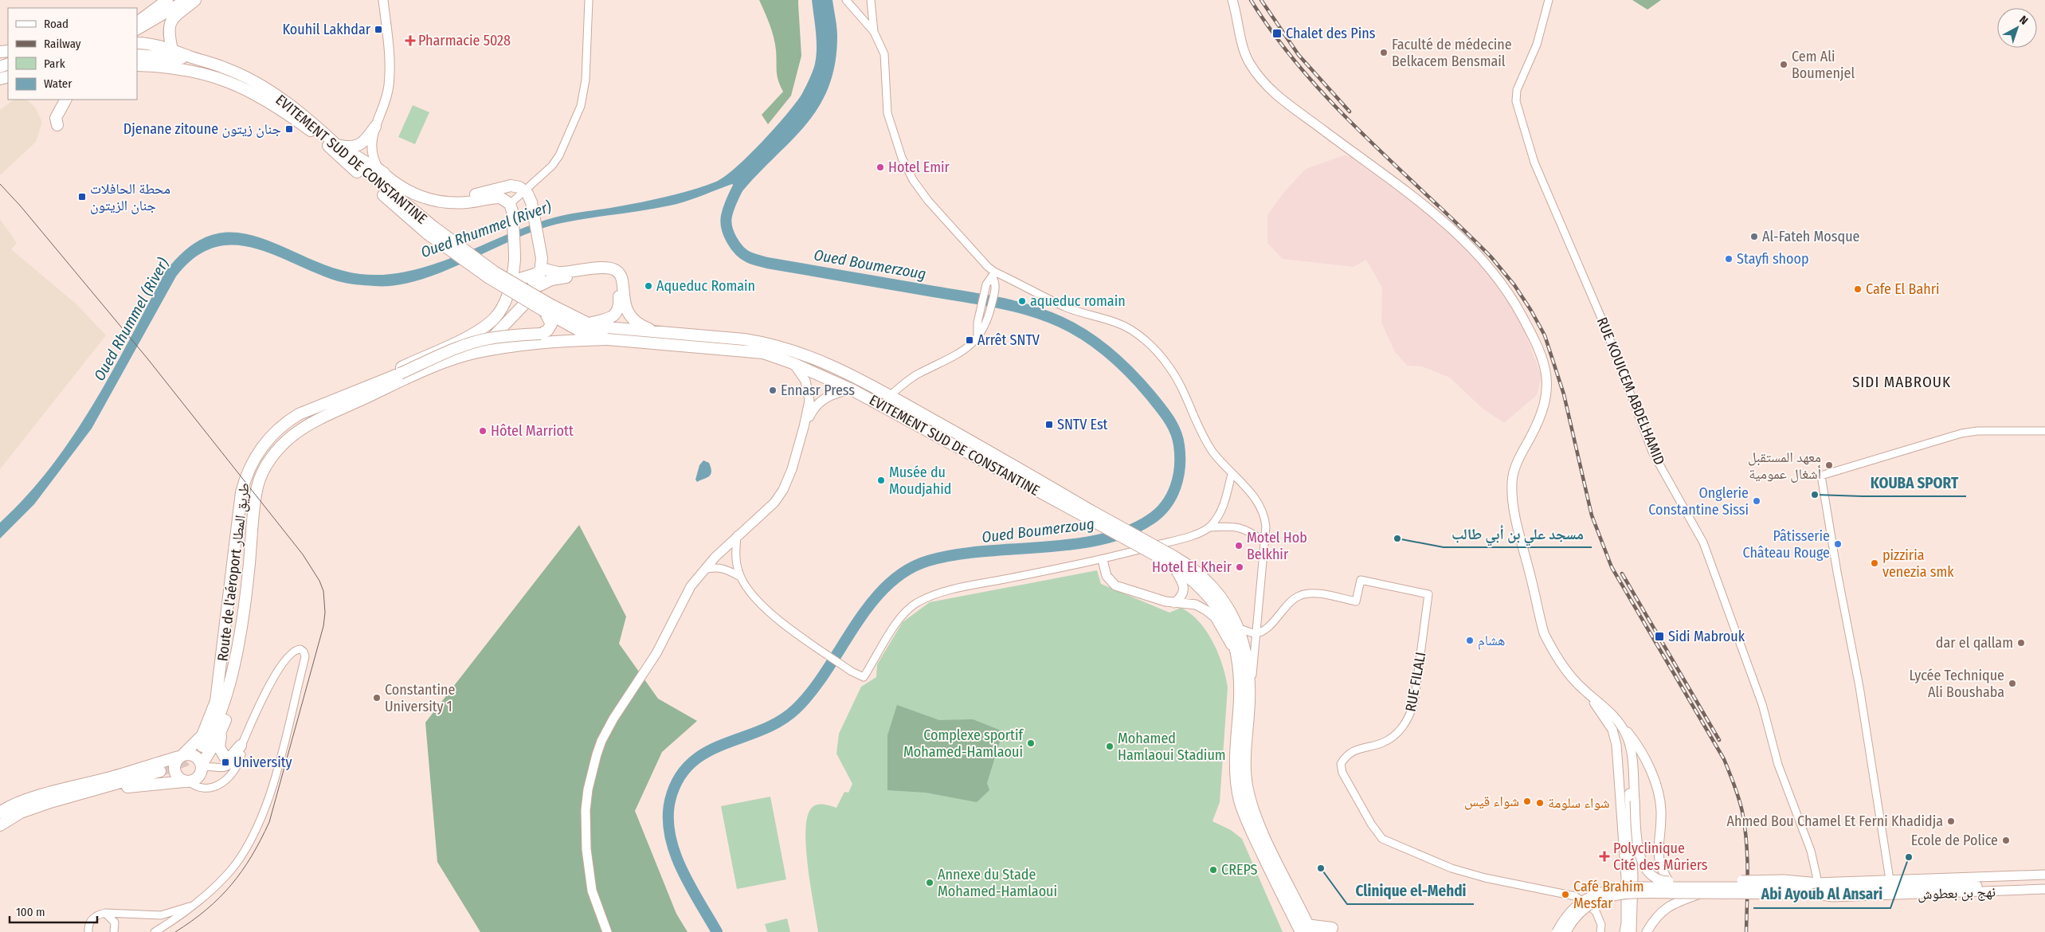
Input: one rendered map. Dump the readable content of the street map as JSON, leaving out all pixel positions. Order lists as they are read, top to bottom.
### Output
{
  "streets": {
    "highway": ["EVITEMENT SUD DE CONSTANTINE", "Route de l'aéroport طريق المطار"],
    "main road": ["نهج بن بعطوش"],
    "street": ["RUE KOUICEM ABDELHAMID", "RUE FILALI"]
  },
  "crossings": [
    ["EVITEMENT SUD DE CONSTANTINE", "Route de l'aéroport طريق المطار"]
  ],
  "districts": ["SIDI MABROUK"],
  "water": ["Oued Rhummel (River)", "Oued Boumerzoug"],
  "places": {
    "transit": [
      "Kouhil Lakhdar",
      "Chalet des Pins",
      "Djenane zitoune جنان زيتون",
      "محطة الحافلات جنان الزيتون",
      "Arrêt SNTV",
      "SNTV Est",
      "Sidi Mabrouk",
      "University"
    ],
    "health": ["Pharmacie 5028", "Polyclinique Cité des Mûriers"],
    "other": [
      "Faculté de médecine Belkacem Bensmail",
      "Cem Ali Boumenjel",
      "Hotel Emir",
      "Al-Fateh Mosque",
      "Stayfi shoop",
      "Aqueduc Romain",
      "Cafe El Bahri",
      "aqueduc romain",
      "Ennasr Press",
      "Hôtel Marriott",
      "معهد المستقبل أشغال عمومية",
      "Musée du Moudjahid",
      "KOUBA SPORT",
      "Onglerie Constantine Sissi",
      "مسجد علي بن أبي طالب",
      "Pâtisserie Château Rouge",
      "Motel Hob Belkhir",
      "pizziria venezia smk",
      "Hotel El Kheir",
      "هشام",
      "dar el qallam",
      "Lycée Technique Ali Boushaba",
      "Constantine University 1",
      "Complexe sportif Mohamed-Hamlaoui",
      "Mohamed Hamlaoui Stadium",
      "شواء قيس",
      "شواء سلومة",
      "Ahmed Bou Chamel Et Ferni Khadidja",
      "Ecole de Police",
      "Abi Ayoub Al Ansari",
      "Clinique el-Mehdi",
      "CREPS",
      "Annexe du Stade Mohamed-Hamlaoui",
      "Café Brahim Mesfar"
    ]
  },
  "legend": [
    "Road",
    "Railway",
    "Park",
    "Water"
  ],
  "scale_bar": "100 m",
  "north": "top right"
}
